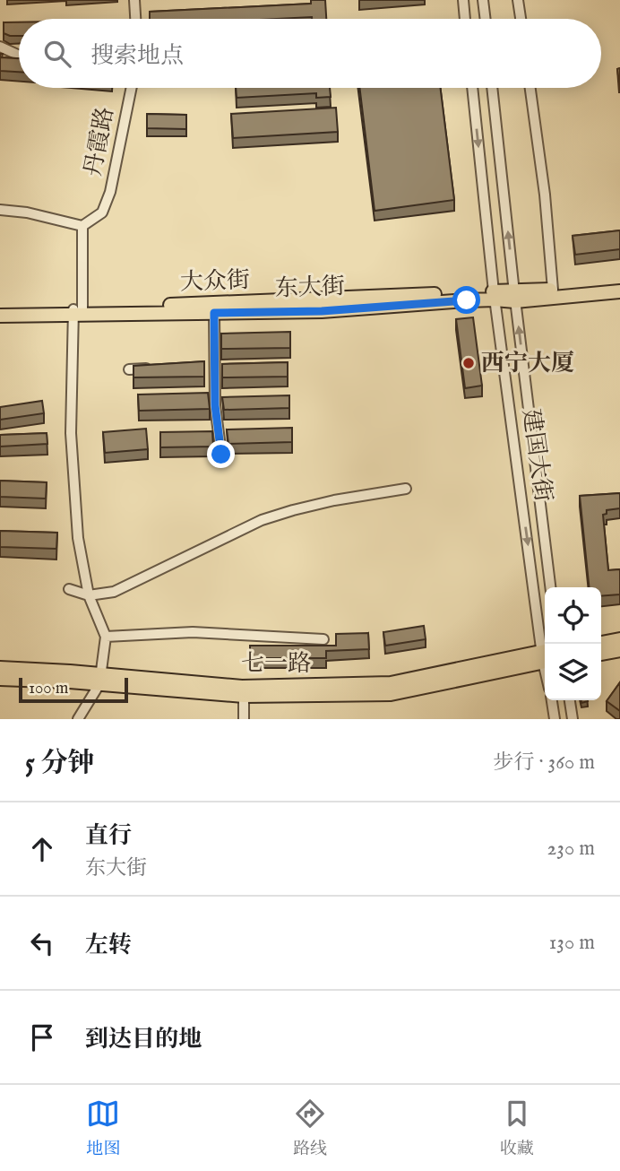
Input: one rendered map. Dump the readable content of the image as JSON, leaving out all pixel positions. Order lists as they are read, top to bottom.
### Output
{
  "streets": {
    "main road": ["大众街", "东大街", "七一路"],
    "street": ["丹霞路", "建国大街"]
  },
  "crossings": [
    ["大众街", "东大街"],
    ["大众街", "建国大街"],
    ["东大街", "建国大街"]
  ],
  "places": ["西宁大厦"],
  "scale_bar": "100 m",
  "page": {
    "search": "搜索地点",
    "scale": "100 m",
    "heading": ["5 分钟", "步行 · 360 m"],
    "list": [
      ["直行", "东大街", "230 m"],
      ["左转", "130 m"],
      "到达目的地"
    ],
    "nav": ["地图", "路线", "收藏"]
  }
}
